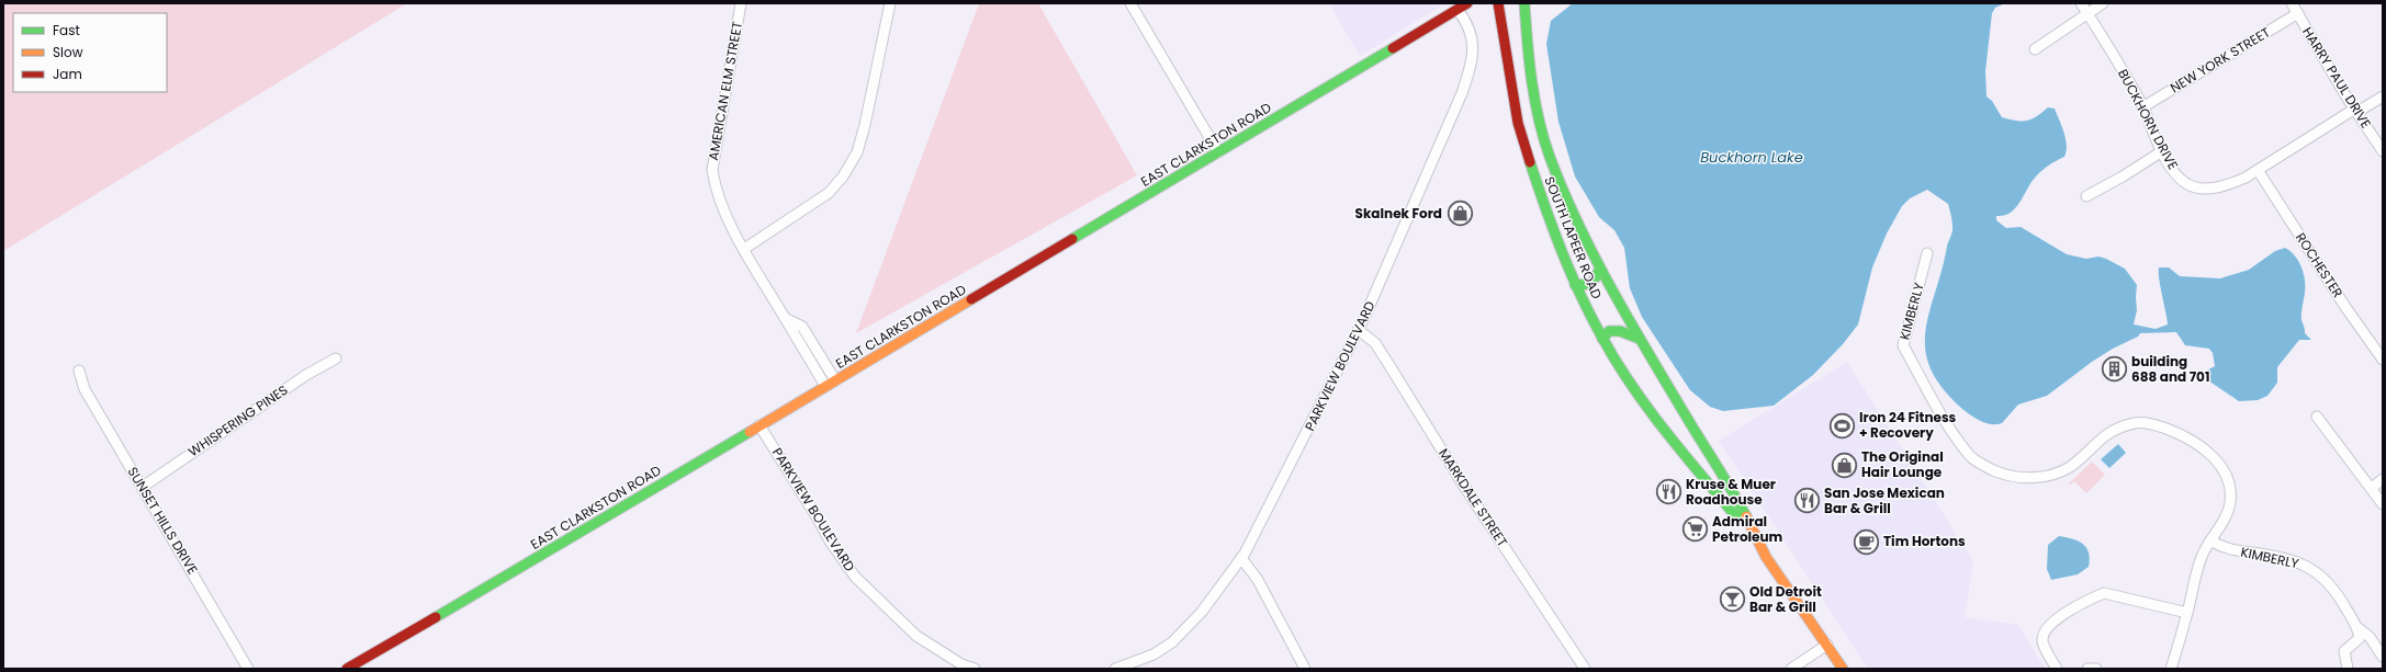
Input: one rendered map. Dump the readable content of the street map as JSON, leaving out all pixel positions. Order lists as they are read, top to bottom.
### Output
{
  "streets": {
    "main road": ["EAST CLARKSTON ROAD", "SOUTH LAPEER ROAD"],
    "street": [
      "NEW YORK STREET",
      "HARRY PAUL DRIVE",
      "AMERICAN ELM STREET",
      "BUCKHORN DRIVE",
      "ROCHESTER",
      "KIMBERLY",
      "PARKVIEW BOULEVARD",
      "WHISPERING PINES",
      "MARKDALE STREET",
      "SUNSET HILLS DRIVE"
    ]
  },
  "crossings": [
    ["NEW YORK STREET", "HARRY PAUL DRIVE"],
    ["NEW YORK STREET", "BUCKHORN DRIVE"],
    ["HARRY PAUL DRIVE", "BUCKHORN DRIVE"],
    ["AMERICAN ELM STREET", "EAST CLARKSTON ROAD"],
    ["BUCKHORN DRIVE", "ROCHESTER"],
    ["EAST CLARKSTON ROAD", "PARKVIEW BOULEVARD"],
    ["PARKVIEW BOULEVARD", "MARKDALE STREET"],
    ["WHISPERING PINES", "SUNSET HILLS DRIVE"]
  ],
  "water": ["Buckhorn Lake"],
  "places": {
    "shop": ["Skalnek Ford", "The Original Hair Lounge"],
    "building": ["building 688 and 701"],
    "sports": ["Iron 24 Fitness + Recovery"],
    "restaurant": ["Kruse & Muer Roadhouse", "San Jose Mexican Bar & Grill"],
    "supermarket": ["Admiral Petroleum"],
    "cafe": ["Tim Hortons"],
    "bar": ["Old Detroit Bar & Grill"]
  },
  "legend": ["Fast", "Slow", "Jam"]
}
